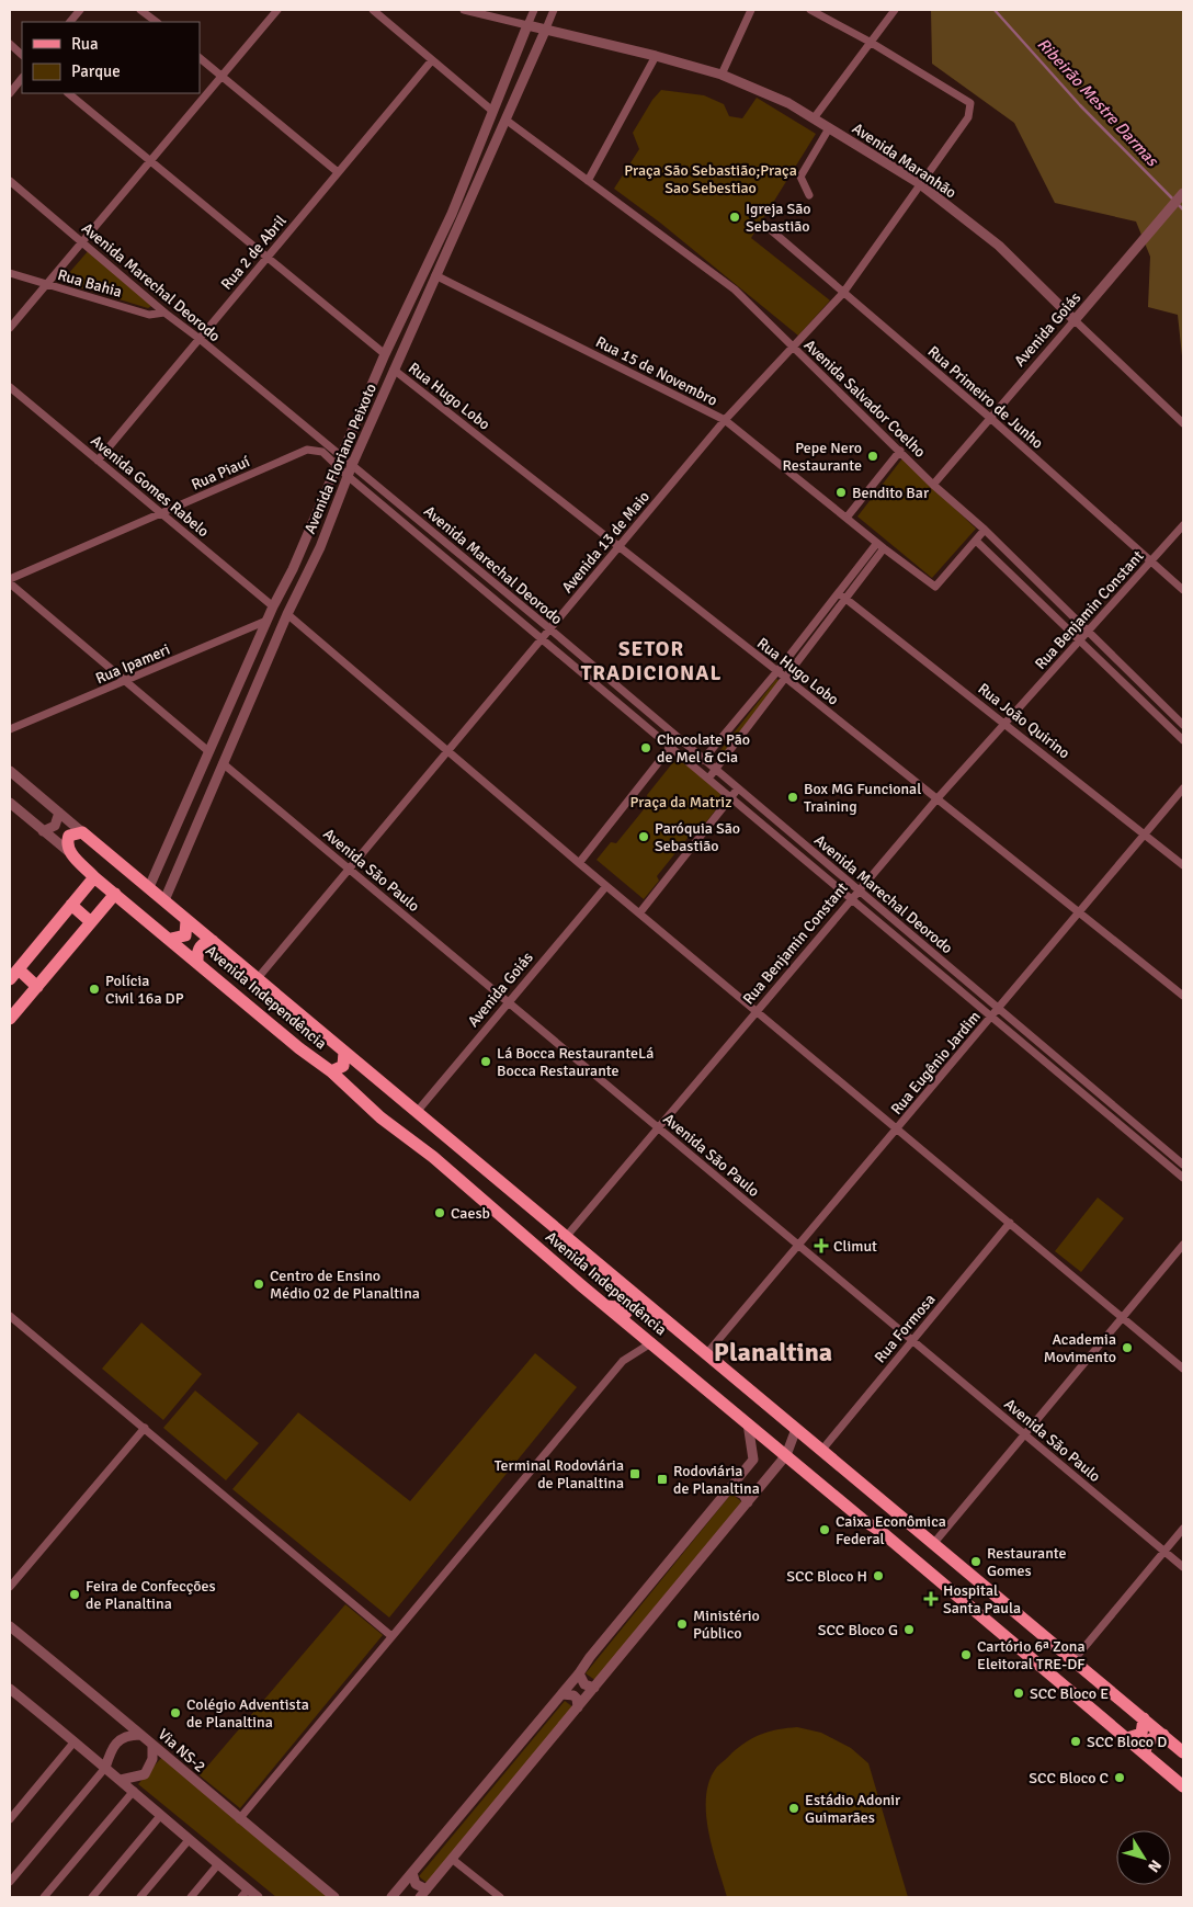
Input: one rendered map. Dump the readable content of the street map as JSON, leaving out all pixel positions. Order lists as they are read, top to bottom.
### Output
{
  "streets": {
    "main road": ["Avenida Independência"],
    "street": [
      "Avenida Maranhão",
      "Rua 2 de Abril",
      "Avenida Marechal Deorodo",
      "Rua Bahia",
      "Avenida Goiás",
      "Rua 15 de Novembro",
      "Rua Hugo Lobo",
      "Rua Primeiro de Junho",
      "Avenida Salvador Coelho",
      "Avenida Floriano Peixoto",
      "Rua Piauí",
      "Avenida Gomes Rabelo",
      "Avenida 13 de Maio",
      "Rua Benjamin Constant",
      "Rua Ipameri",
      "Rua João Quirino",
      "Avenida São Paulo",
      "Rua Eugênio Jardim",
      "Rua Formosa",
      "Via NS-2"
    ]
  },
  "crossings": [
    ["Avenida Maranhão", "Avenida Goiás"],
    ["Avenida Maranhão", "Avenida Floriano Peixoto"],
    ["Avenida Maranhão", "Avenida 13 de Maio"],
    ["Rua 2 de Abril", "Avenida Marechal Deorodo"],
    ["Rua 2 de Abril", "Avenida Gomes Rabelo"],
    ["Avenida Marechal Deorodo", "Rua Bahia"],
    ["Avenida Marechal Deorodo", "Avenida Floriano Peixoto"],
    ["Avenida Marechal Deorodo", "Rua Piauí"],
    ["Avenida Marechal Deorodo", "Avenida 13 de Maio"],
    ["Avenida Marechal Deorodo", "Rua Benjamin Constant"],
    ["Avenida Marechal Deorodo", "Rua Eugênio Jardim"],
    ["Avenida Goiás", "Rua Primeiro de Junho"],
    ["Avenida Goiás", "Avenida Salvador Coelho"],
    ["Avenida Goiás", "Avenida São Paulo"],
    ["Avenida Goiás", "Avenida Independência"],
    ["Rua 15 de Novembro", "Avenida Floriano Peixoto"],
    ["Rua 15 de Novembro", "Avenida 13 de Maio"],
    ["Rua Hugo Lobo", "Avenida Floriano Peixoto"],
    ["Rua Hugo Lobo", "Avenida 13 de Maio"],
    ["Rua Hugo Lobo", "Rua Benjamin Constant"],
    ["Rua Hugo Lobo", "Rua Eugênio Jardim"],
    ["Rua Primeiro de Junho", "Avenida 13 de Maio"],
    ["Rua Primeiro de Junho", "Rua Benjamin Constant"],
    ["Avenida Salvador Coelho", "Avenida Floriano Peixoto"],
    ["Avenida Salvador Coelho", "Avenida 13 de Maio"],
    ["Avenida Salvador Coelho", "Rua Benjamin Constant"],
    ["Avenida Floriano Peixoto", "Avenida Gomes Rabelo"],
    ["Avenida Floriano Peixoto", "Rua Ipameri"],
    ["Avenida Floriano Peixoto", "Avenida São Paulo"],
    ["Avenida Floriano Peixoto", "Avenida Independência"],
    ["Rua Piauí", "Avenida Gomes Rabelo"],
    ["Avenida 13 de Maio", "Avenida São Paulo"],
    ["Avenida 13 de Maio", "Avenida Independência"],
    ["Rua Benjamin Constant", "Rua João Quirino"],
    ["Rua Benjamin Constant", "Avenida São Paulo"],
    ["Rua Benjamin Constant", "Avenida Independência"],
    ["Rua João Quirino", "Rua Eugênio Jardim"],
    ["Avenida São Paulo", "Rua Eugênio Jardim"],
    ["Avenida São Paulo", "Rua Formosa"],
    ["Avenida Independência", "Rua Eugênio Jardim"],
    ["Avenida Independência", "Rua Formosa"]
  ],
  "districts": ["SETOR TRADICIONAL", "Planaltina"],
  "water": ["Ribeirão Mestre Darmas"],
  "parks": ["Praça São Sebastião;Praça Sao Sebestiao", "Praça da Matriz"],
  "places": {
    "other": [
      "Igreja São Sebastião",
      "Pepe Nero Restaurante",
      "Bendito Bar",
      "Chocolate Pão de Mel & Cia",
      "Box MG Funcional Training",
      "Paróquia São Sebastião",
      "Polícia Civil 16a DP",
      "Lá Bocca RestauranteLá Bocca Restaurante",
      "Caesb",
      "Centro de Ensino Médio 02 de Planaltina",
      "Academia Movimento",
      "Caixa Econômica Federal",
      "Restaurante Gomes",
      "SCC Bloco H",
      "Feira de Confecções de Planaltina",
      "Ministério Público",
      "SCC Bloco G",
      "Cartório 6ª Zona Eleitoral TRE-DF",
      "SCC Bloco E",
      "Colégio Adventista de Planaltina",
      "SCC Bloco D",
      "SCC Bloco C",
      "Estádio Adonir Guimarães"
    ],
    "health": ["Climut", "Hospital Santa Paula"],
    "transit": ["Terminal Rodoviária de Planaltina", "Rodoviária de Planaltina"]
  },
  "legend": ["Rua", "Parque"],
  "north": "bottom right"
}
